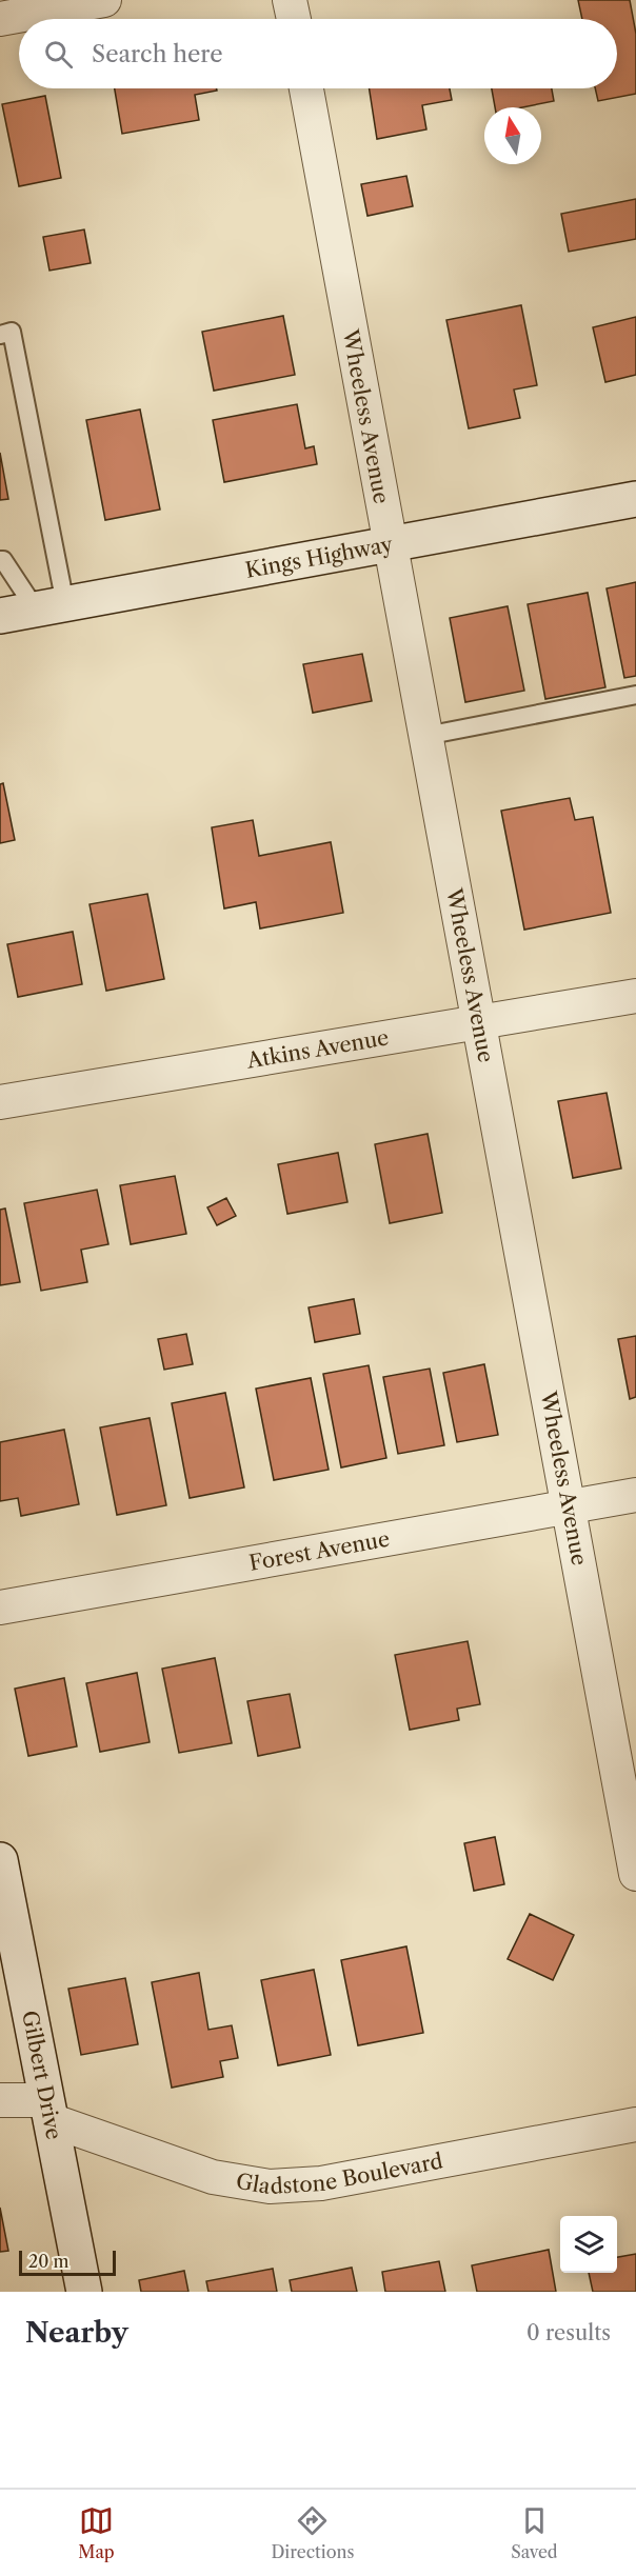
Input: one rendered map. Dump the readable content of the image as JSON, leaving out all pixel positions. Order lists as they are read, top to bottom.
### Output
{
  "streets": {
    "main road": ["Kings Highway", "Gilbert Drive"],
    "street": [
      "Wheeless Avenue",
      "Atkins Avenue",
      "Forest Avenue",
      "Gladstone Boulevard"
    ]
  },
  "crossings": [
    ["Wheeless Avenue", "Kings Highway"],
    ["Wheeless Avenue", "Atkins Avenue"],
    ["Wheeless Avenue", "Forest Avenue"],
    ["Gilbert Drive", "Gladstone Boulevard"]
  ],
  "scale_bar": "20 m",
  "north": "top",
  "page": {
    "search": "Search here",
    "scale": "20 m",
    "heading": ["Nearby", "0 results"],
    "nav": ["Map", "Directions", "Saved"]
  }
}
